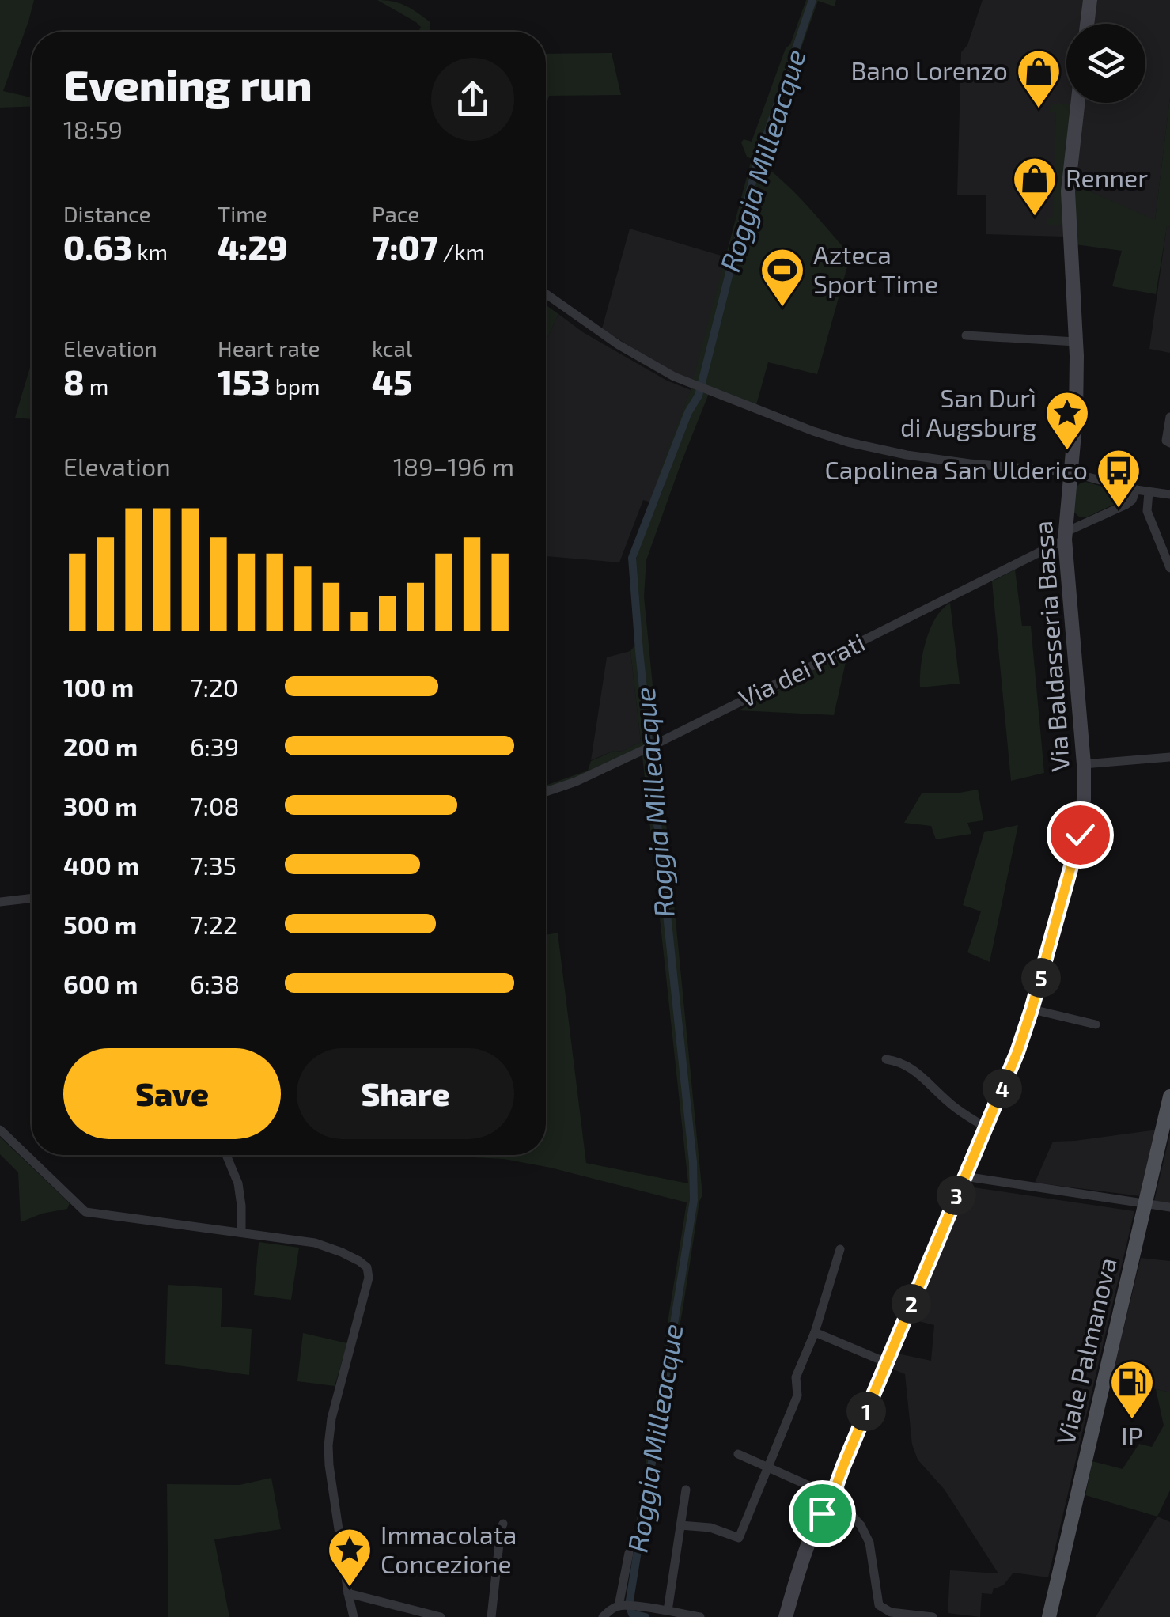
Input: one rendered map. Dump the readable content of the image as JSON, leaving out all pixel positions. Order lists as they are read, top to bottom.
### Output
{
  "streets": {
    "main road": ["Viale Palmanova"],
    "street": ["Via Baldasseria Bassa", "Via dei Prati"]
  },
  "crossings": [
    ["Via Baldasseria Bassa", "Via dei Prati"]
  ],
  "water": ["Roggia Milleacque"],
  "places": {
    "shop": ["Bano Lorenzo", "Renner"],
    "sports": ["Azteca Sport Time"],
    "place": ["San Durì di Augsburg", "Immacolata Concezione"],
    "bus stop": ["Capolinea San Ulderico"],
    "fuel station": ["IP"]
  },
  "page": {
    "heading": ["Evening run", "18:59"],
    "stats": [
      ["Distance", "0.63 km"],
      ["Time", "4:29"],
      ["Pace", "7:07 /km"],
      ["Elevation", "8 m"],
      ["Heart rate", "153 bpm"],
      ["kcal", "45"]
    ],
    "chart": ["Elevation", "189–196 m"],
    "list": [
      {
        "name": "100 m",
        "note": "7:20"
      },
      {
        "name": "200 m",
        "note": "6:39"
      },
      {
        "name": "300 m",
        "note": "7:08"
      },
      {
        "name": "400 m",
        "note": "7:35"
      },
      {
        "name": "500 m",
        "note": "7:22"
      },
      {
        "name": "600 m",
        "note": "6:38"
      }
    ],
    "pins": [
      "5",
      "4",
      "3",
      "2",
      "1"
    ],
    "buttons": ["Save", "Share"]
  }
}
